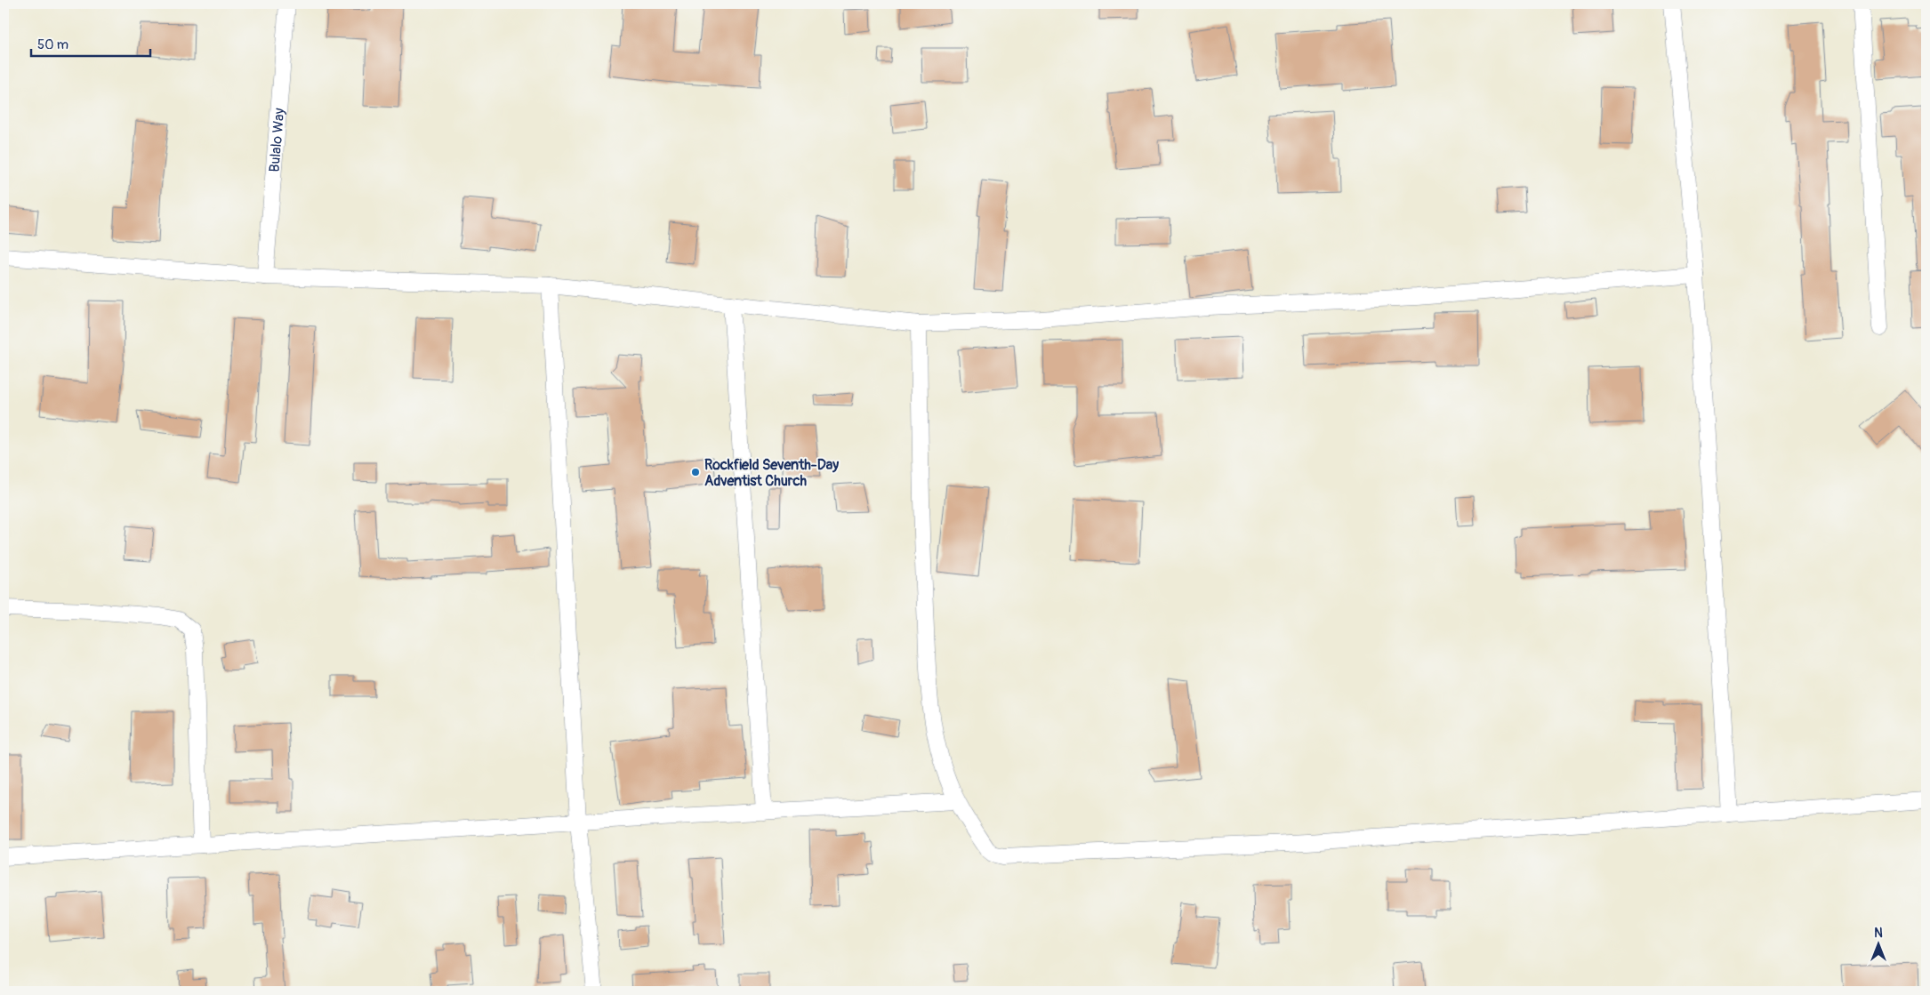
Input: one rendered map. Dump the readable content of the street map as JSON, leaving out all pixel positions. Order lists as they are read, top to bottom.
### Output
{
  "streets": {
    "street": ["Bulalo Way"]
  },
  "places": ["Rockfield Seventh-Day Adventist Church"],
  "scale_bar": "50 m",
  "north": "top"
}
